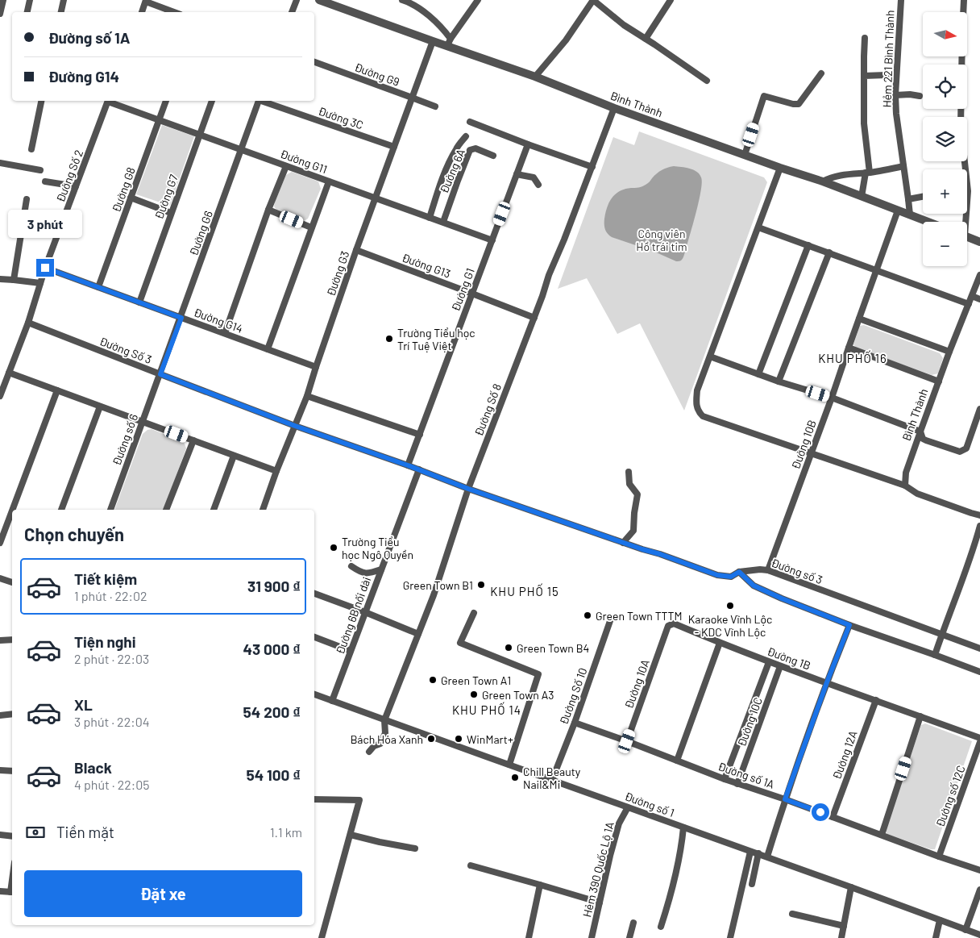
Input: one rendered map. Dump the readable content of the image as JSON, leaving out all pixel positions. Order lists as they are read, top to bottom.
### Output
{
  "streets": {
    "street": [
      "Hẻm 221 Bình Thành",
      "Đường G9",
      "Bình Thành",
      "Đường 3C",
      "Đường G11",
      "Đường 6A",
      "Đường Số 2",
      "Đường G8",
      "Đường G7",
      "Đường G6",
      "Đường G13",
      "Đường G3",
      "Đường G1",
      "Đường G14",
      "Đường Số 3",
      "Đường Số 8",
      "Đường số 6",
      "Đường 10B",
      "Đường số 3",
      "Đường 6B nối dài",
      "Đường 1B",
      "Đường 10A",
      "Đường Số 10",
      "Đường 10C",
      "Đường 12A",
      "Đường số 1A",
      "Đường số 12C",
      "Đường số 1",
      "Hẻm 390 Quốc Lộ 1A"
    ]
  },
  "crossings": [
    ["Hẻm 221 Bình Thành", "Bình Thành"],
    ["Đường G9", "Đường G3"],
    ["Bình Thành", "Đường G3"],
    ["Bình Thành", "Đường Số 8"],
    ["Bình Thành", "Đường 10B"],
    ["Đường 3C", "Đường G3"],
    ["Đường G11", "Đường 6A"],
    ["Đường G11", "Đường G8"],
    ["Đường G11", "Đường G7"],
    ["Đường G11", "Đường G6"],
    ["Đường G11", "Đường G3"],
    ["Đường G11", "Đường G1"],
    ["Đường Số 2", "Đường G14"],
    ["Đường Số 2", "Đường Số 3"],
    ["Đường G8", "Đường G14"],
    ["Đường G7", "Đường G14"],
    ["Đường G6", "Đường G14"],
    ["Đường G6", "Đường Số 3"],
    ["Đường G6", "Đường số 6"],
    ["Đường G13", "Đường G3"],
    ["Đường G13", "Đường G1"],
    ["Đường G13", "Đường Số 8"],
    ["Đường G3", "Đường G14"],
    ["Đường G3", "Đường Số 3"],
    ["Đường G1", "Đường Số 3"],
    ["Đường Số 3", "Đường Số 8"],
    ["Đường Số 3", "Đường số 6"],
    ["Đường Số 3", "Đường số 3"],
    ["Đường Số 3", "Đường 6B nối dài"],
    ["Đường Số 8", "Đường số 1"],
    ["Đường 10B", "Đường số 3"],
    ["Đường 6B nối dài", "Đường số 1"],
    ["Đường 1B", "Đường 10A"],
    ["Đường 1B", "Đường 10C"],
    ["Đường 1B", "Đường 12A"],
    ["Đường 10A", "Đường số 1A"],
    ["Đường Số 10", "Đường số 1A"],
    ["Đường Số 10", "Đường số 1"],
    ["Đường 10C", "Đường số 1A"],
    ["Đường 12A", "Đường số 1A"],
    ["Đường số 1A", "Đường số 12C"],
    ["Đường số 1", "Hẻm 390 Quốc Lộ 1A"]
  ],
  "districts": ["KHU PHỐ 16", "KHU PHỐ 15", "KHU PHỐ 14"],
  "parks": ["Công viên Hồ trái tim"],
  "places": [
    "Trường Tiểu học Trí Tuệ Việt",
    "Trường Tiểu học Ngô Quyền",
    "Green Town B1",
    "Karaoke Vĩnh Lộc - KDC Vĩnh Lộc",
    "Green Town TTTM",
    "Green Town B4",
    "Green Town A1",
    "Green Town A3",
    "Bách Hóa Xanh",
    "WinMart+",
    "Chill Beauty Nail&Mi"
  ],
  "north": "right",
  "page": {
    "map_buttons": ["+", "−"],
    "banner": ["Đường số 1A", "Đường G14"],
    "bubble": "3 phút",
    "heading": "Chọn chuyến",
    "list": [
      {
        "name": "Tiết kiệm",
        "note": "1 phút · 22:02",
        "value": "31 900 ₫"
      },
      {
        "name": "Tiện nghi",
        "note": "2 phút · 22:03",
        "value": "43 000 ₫"
      },
      {
        "name": "XL",
        "note": "3 phút · 22:04",
        "value": "54 200 ₫"
      },
      {
        "name": "Black",
        "note": "4 phút · 22:05",
        "value": "54 100 ₫"
      }
    ],
    "pay": ["Tiền mặt", "1.1 km"],
    "buttons": "Đặt xe"
  }
}
